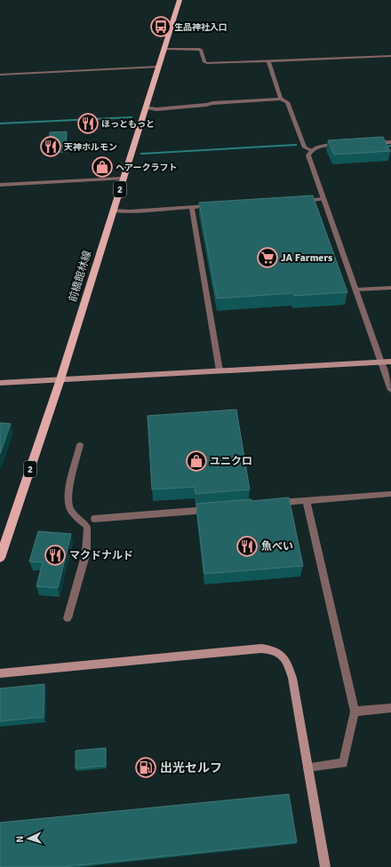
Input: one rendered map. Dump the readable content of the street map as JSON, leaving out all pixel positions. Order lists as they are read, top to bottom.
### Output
{
  "streets": {
    "main road": ["2", "前橋館林線"]
  },
  "places": {
    "bus stop": ["生品神社入口"],
    "restaurant": [
      "ほっともっと",
      "天神ホルモン",
      "魚べい",
      "マクドナルド"
    ],
    "shop": ["ヘアークラフト", "ユニクロ"],
    "supermarket": ["JA Farmers"],
    "fuel station": ["出光セルフ"]
  },
  "north": "left"
}
